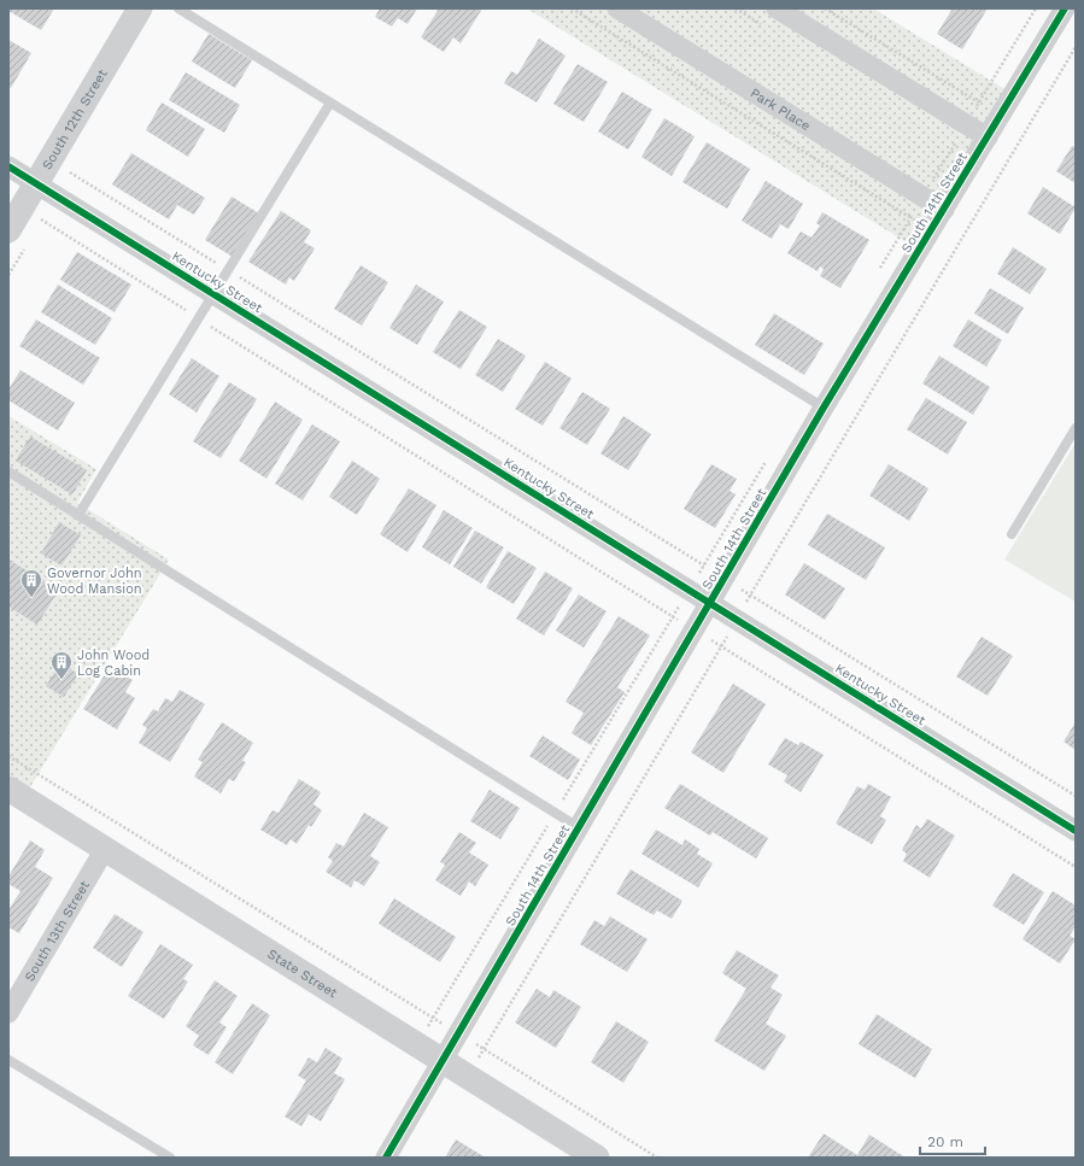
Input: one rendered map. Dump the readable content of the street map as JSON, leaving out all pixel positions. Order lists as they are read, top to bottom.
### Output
{
  "streets": {
    "street": [
      "Park Place",
      "South 12th Street",
      "South 14th Street",
      "Kentucky Street",
      "South 13th Street",
      "State Street"
    ]
  },
  "crossings": [
    ["Park Place", "South 14th Street"],
    ["South 12th Street", "Kentucky Street"],
    ["South 14th Street", "Kentucky Street"],
    ["South 14th Street", "State Street"],
    ["South 13th Street", "State Street"]
  ],
  "places": {
    "building": ["Governor John Wood Mansion", "John Wood Log Cabin"]
  },
  "scale_bar": "20 m"
}
